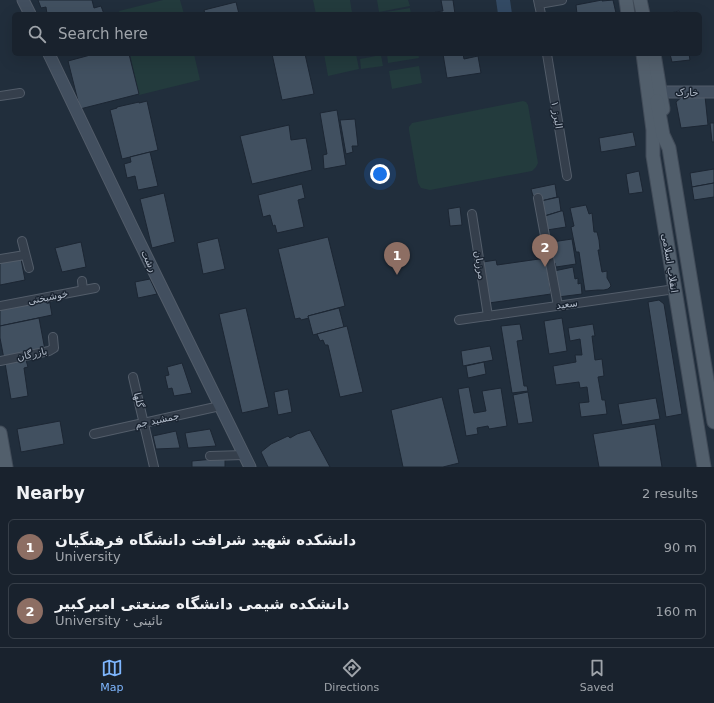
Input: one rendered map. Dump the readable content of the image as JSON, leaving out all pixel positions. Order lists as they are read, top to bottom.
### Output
{
  "streets": {
    "main road": ["انقلاب اسلامی"],
    "street": [
      "خارک",
      "البرز ۱",
      "رشت",
      "مرزبان",
      "خوشبختی",
      "سعید",
      "بازرگان",
      "گلها",
      "جمشید جم"
    ]
  },
  "crossings": [
    ["رشت", "جمشید جم"],
    ["انقلاب اسلامی", "سعید"],
    ["مرزبان", "سعید"],
    ["گلها", "جمشید جم"]
  ],
  "page": {
    "search": "Search here",
    "pins": ["2", "1"],
    "heading": ["Nearby", "2 results"],
    "list": [
      {
        "mark": "1",
        "name": "دانشکده شهید شرافت دانشگاه فرهنگیان",
        "note": "University",
        "value": "90 m"
      },
      {
        "mark": "2",
        "name": "دانشکده شیمی دانشگاه صنعتی امیرکبیر",
        "note": "University · نائینی",
        "value": "160 m"
      }
    ],
    "nav": ["Map", "Directions", "Saved"]
  }
}
